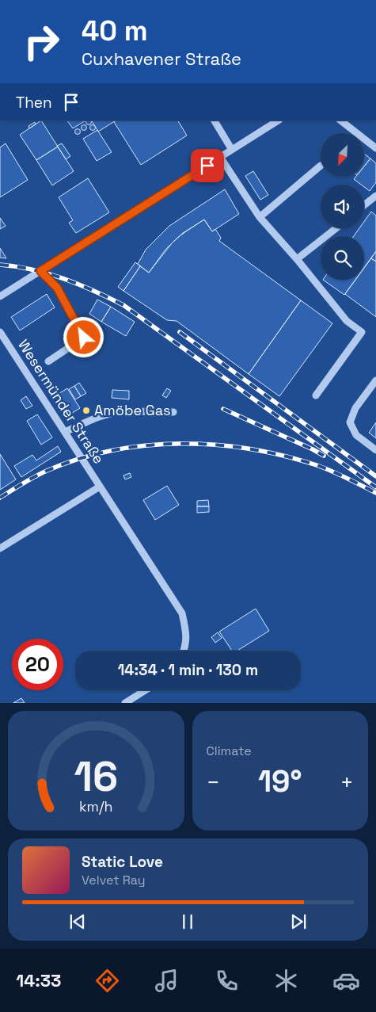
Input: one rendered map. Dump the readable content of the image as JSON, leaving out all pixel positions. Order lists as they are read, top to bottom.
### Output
{
  "streets": {
    "street": ["Wesermünder Straße"]
  },
  "places": ["Amöbe Gas"],
  "north": "bottom left",
  "page": {
    "turn": ["40 m", "Cuxhavener Straße"],
    "then": "Then",
    "limit": "20",
    "trip": "14:34 · 1 min · 130 m",
    "tile": "Climate",
    "heat": ["−", "19°", "+"],
    "song": ["Static Love", "Velvet Ray"],
    "tabs": "14:33",
    "gauge": ["16", "km/h"]
  }
}
